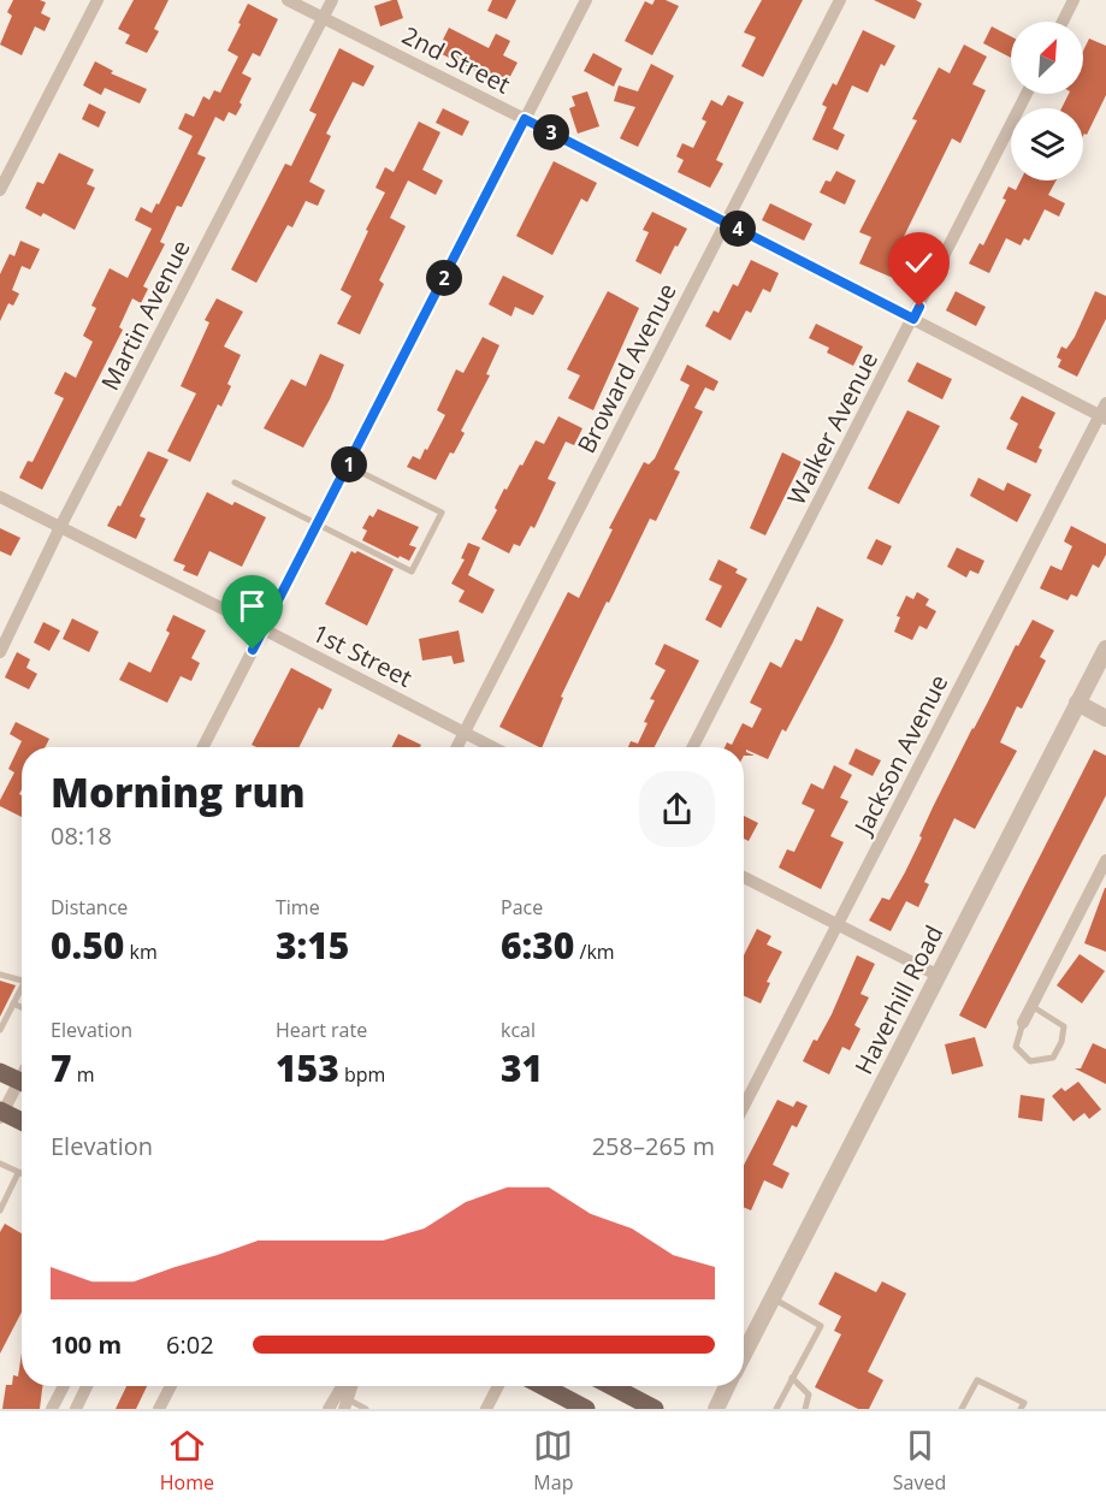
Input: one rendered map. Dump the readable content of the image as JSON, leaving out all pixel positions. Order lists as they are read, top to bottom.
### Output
{
  "streets": {
    "street": [
      "2nd Street",
      "Martin Avenue",
      "Broward Avenue",
      "Walker Avenue",
      "1st Street",
      "Jackson Avenue",
      "Haverhill Road"
    ]
  },
  "crossings": [
    ["2nd Street", "Martin Avenue"],
    ["2nd Street", "Broward Avenue"],
    ["2nd Street", "Walker Avenue"],
    ["2nd Street", "Jackson Avenue"],
    ["Martin Avenue", "1st Street"],
    ["Broward Avenue", "1st Street"]
  ],
  "north": "top right",
  "page": {
    "pins": [
      "3",
      "4",
      "2",
      "1"
    ],
    "heading": ["Morning run", "08:18"],
    "stats": [
      ["Distance", "0.50 km"],
      ["Time", "3:15"],
      ["Pace", "6:30 /km"],
      ["Elevation", "7 m"],
      ["Heart rate", "153 bpm"],
      ["kcal", "31"]
    ],
    "chart": ["Elevation", "258–265 m"],
    "list": [
      {
        "name": "100 m",
        "note": "6:02"
      }
    ],
    "tabs": ["Home", "Map", "Saved"]
  }
}
